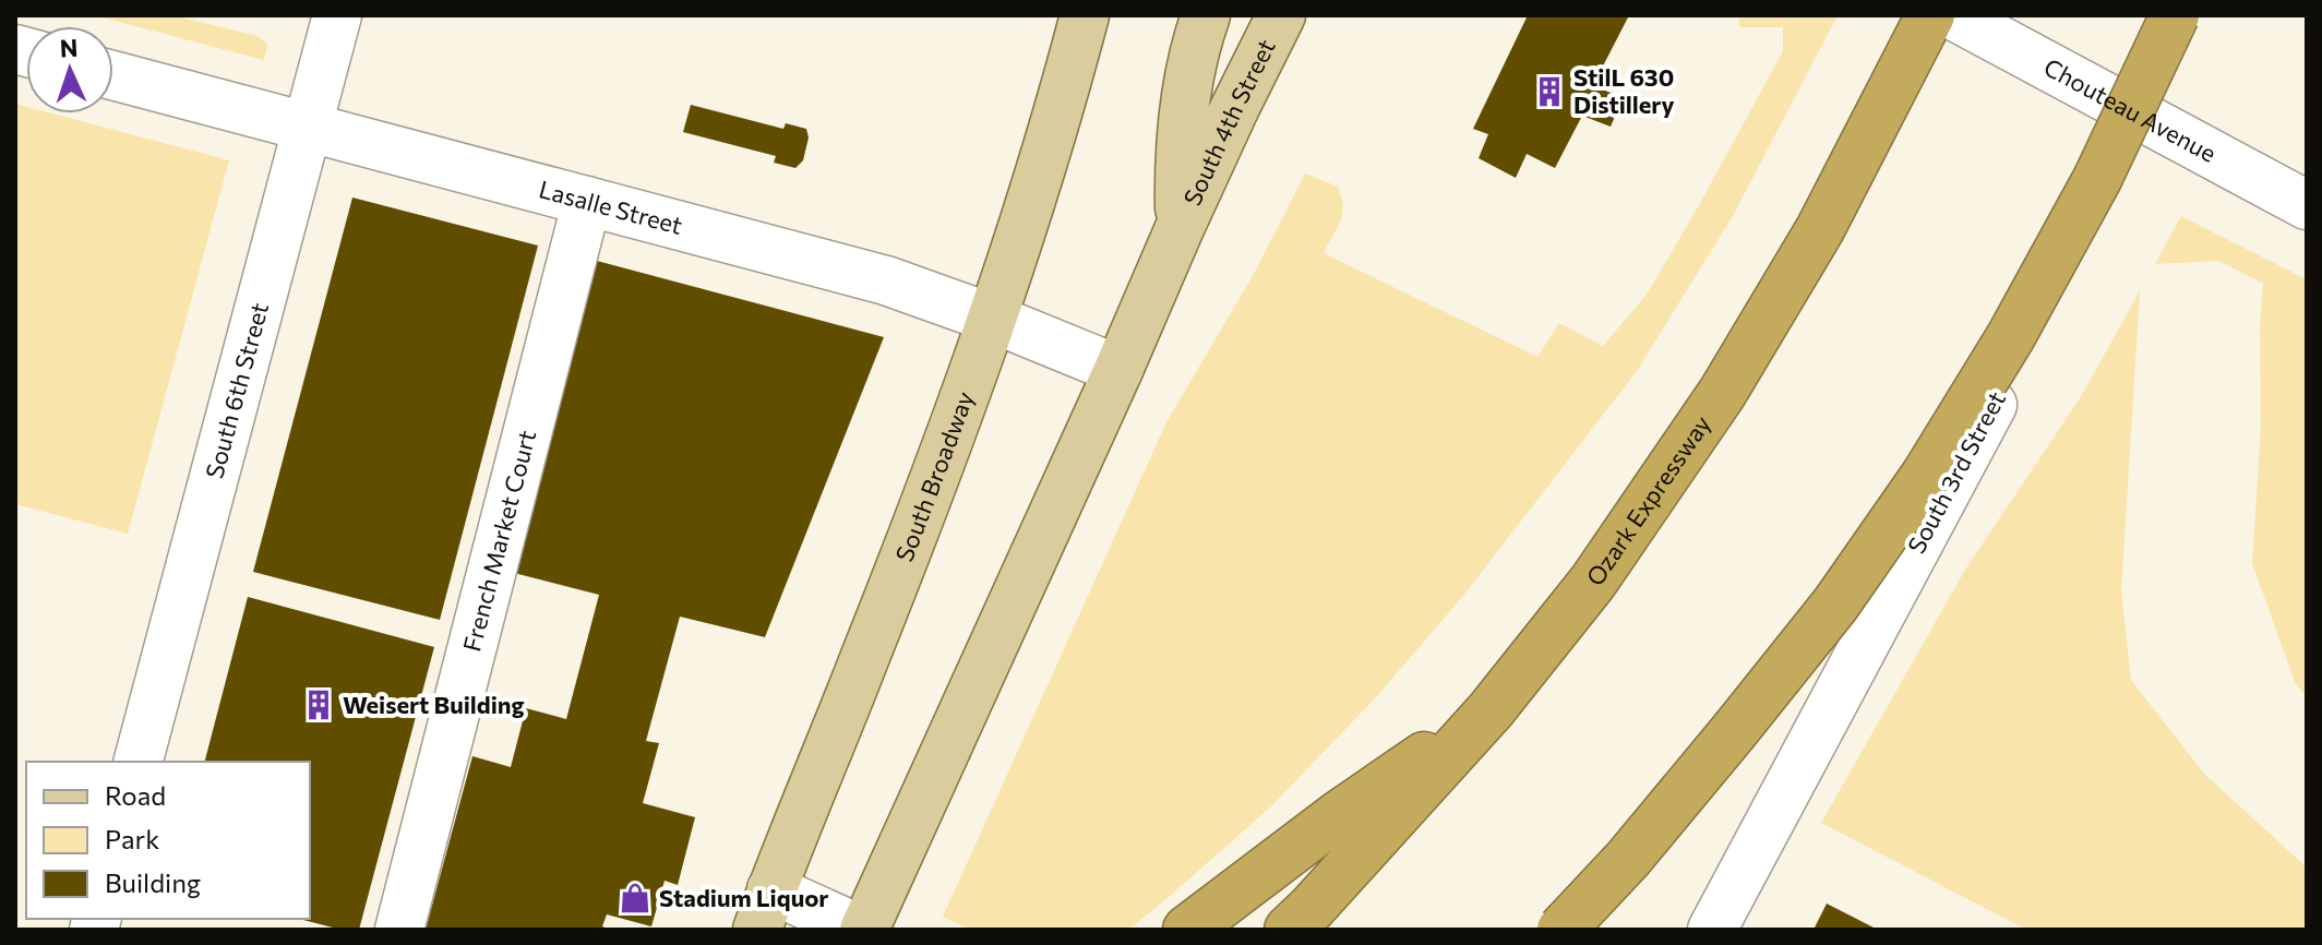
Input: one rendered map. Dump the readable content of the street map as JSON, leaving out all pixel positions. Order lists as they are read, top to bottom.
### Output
{
  "streets": {
    "highway": ["Ozark Expressway"],
    "main road": ["South 4th Street", "South Broadway"],
    "street": [
      "Chouteau Avenue",
      "Lasalle Street",
      "South 6th Street",
      "South 3rd Street",
      "French Market Court"
    ]
  },
  "crossings": [
    ["Chouteau Avenue", "South 3rd Street"],
    ["Lasalle Street", "South 6th Street"],
    ["Lasalle Street", "South Broadway"],
    ["Lasalle Street", "French Market Court"]
  ],
  "places": {
    "building": ["StilL 630 Distillery", "Weisert Building"],
    "shop": ["Stadium Liquor"]
  },
  "legend": ["Road", "Park", "Building"],
  "north": "top"
}
